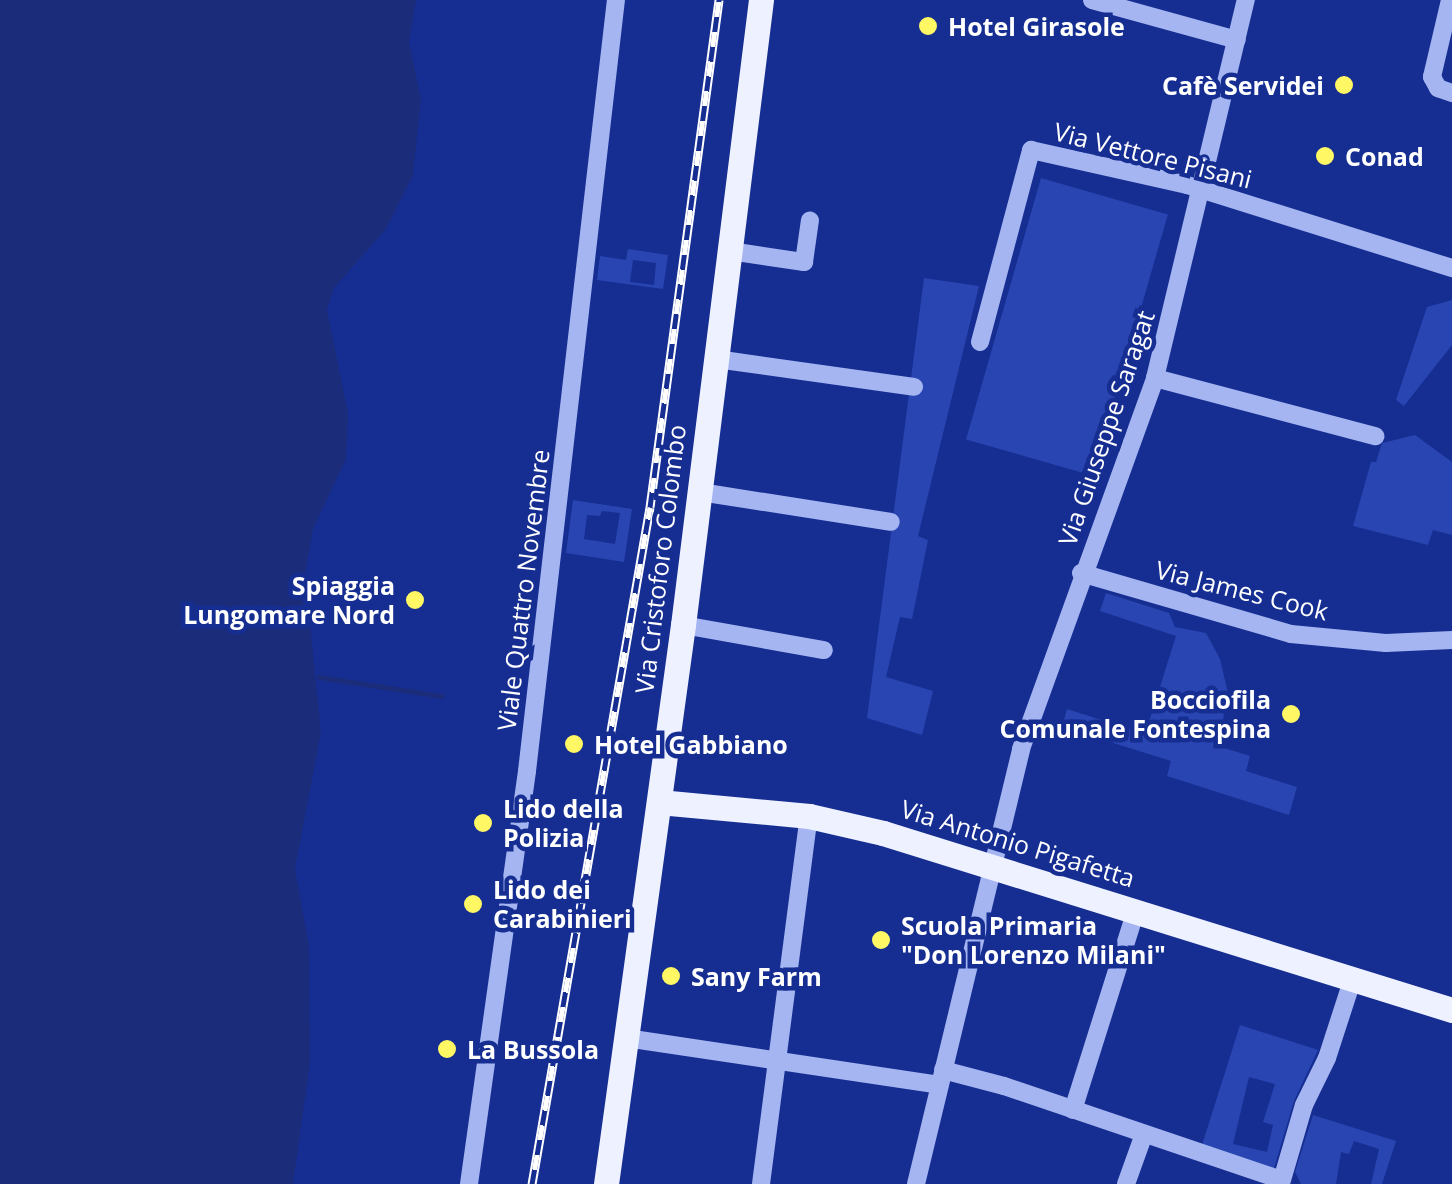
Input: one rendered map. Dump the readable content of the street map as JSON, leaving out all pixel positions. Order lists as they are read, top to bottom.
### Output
{
  "streets": {
    "main road": ["Via Cristoforo Colombo", "Via Antonio Pigafetta"],
    "street": [
      "Via Vettore Pisani",
      "Via Giuseppe Saragat",
      "Viale Quattro Novembre",
      "Via James Cook"
    ]
  },
  "crossings": [
    ["Via Vettore Pisani", "Via Giuseppe Saragat"],
    ["Via Giuseppe Saragat", "Via James Cook"],
    ["Via Giuseppe Saragat", "Via Antonio Pigafetta"],
    ["Via Cristoforo Colombo", "Via Antonio Pigafetta"]
  ],
  "places": [
    "Hotel Girasole",
    "Cafè Servidei",
    "Conad",
    "Spiaggia Lungomare Nord",
    "Bocciofila Comunale Fontespina",
    "Hotel Gabbiano",
    "Lido della Polizia",
    "Lido dei Carabinieri",
    "Scuola Primaria \"Don Lorenzo Milani\"",
    "Sany Farm",
    "La Bussola"
  ]
}
